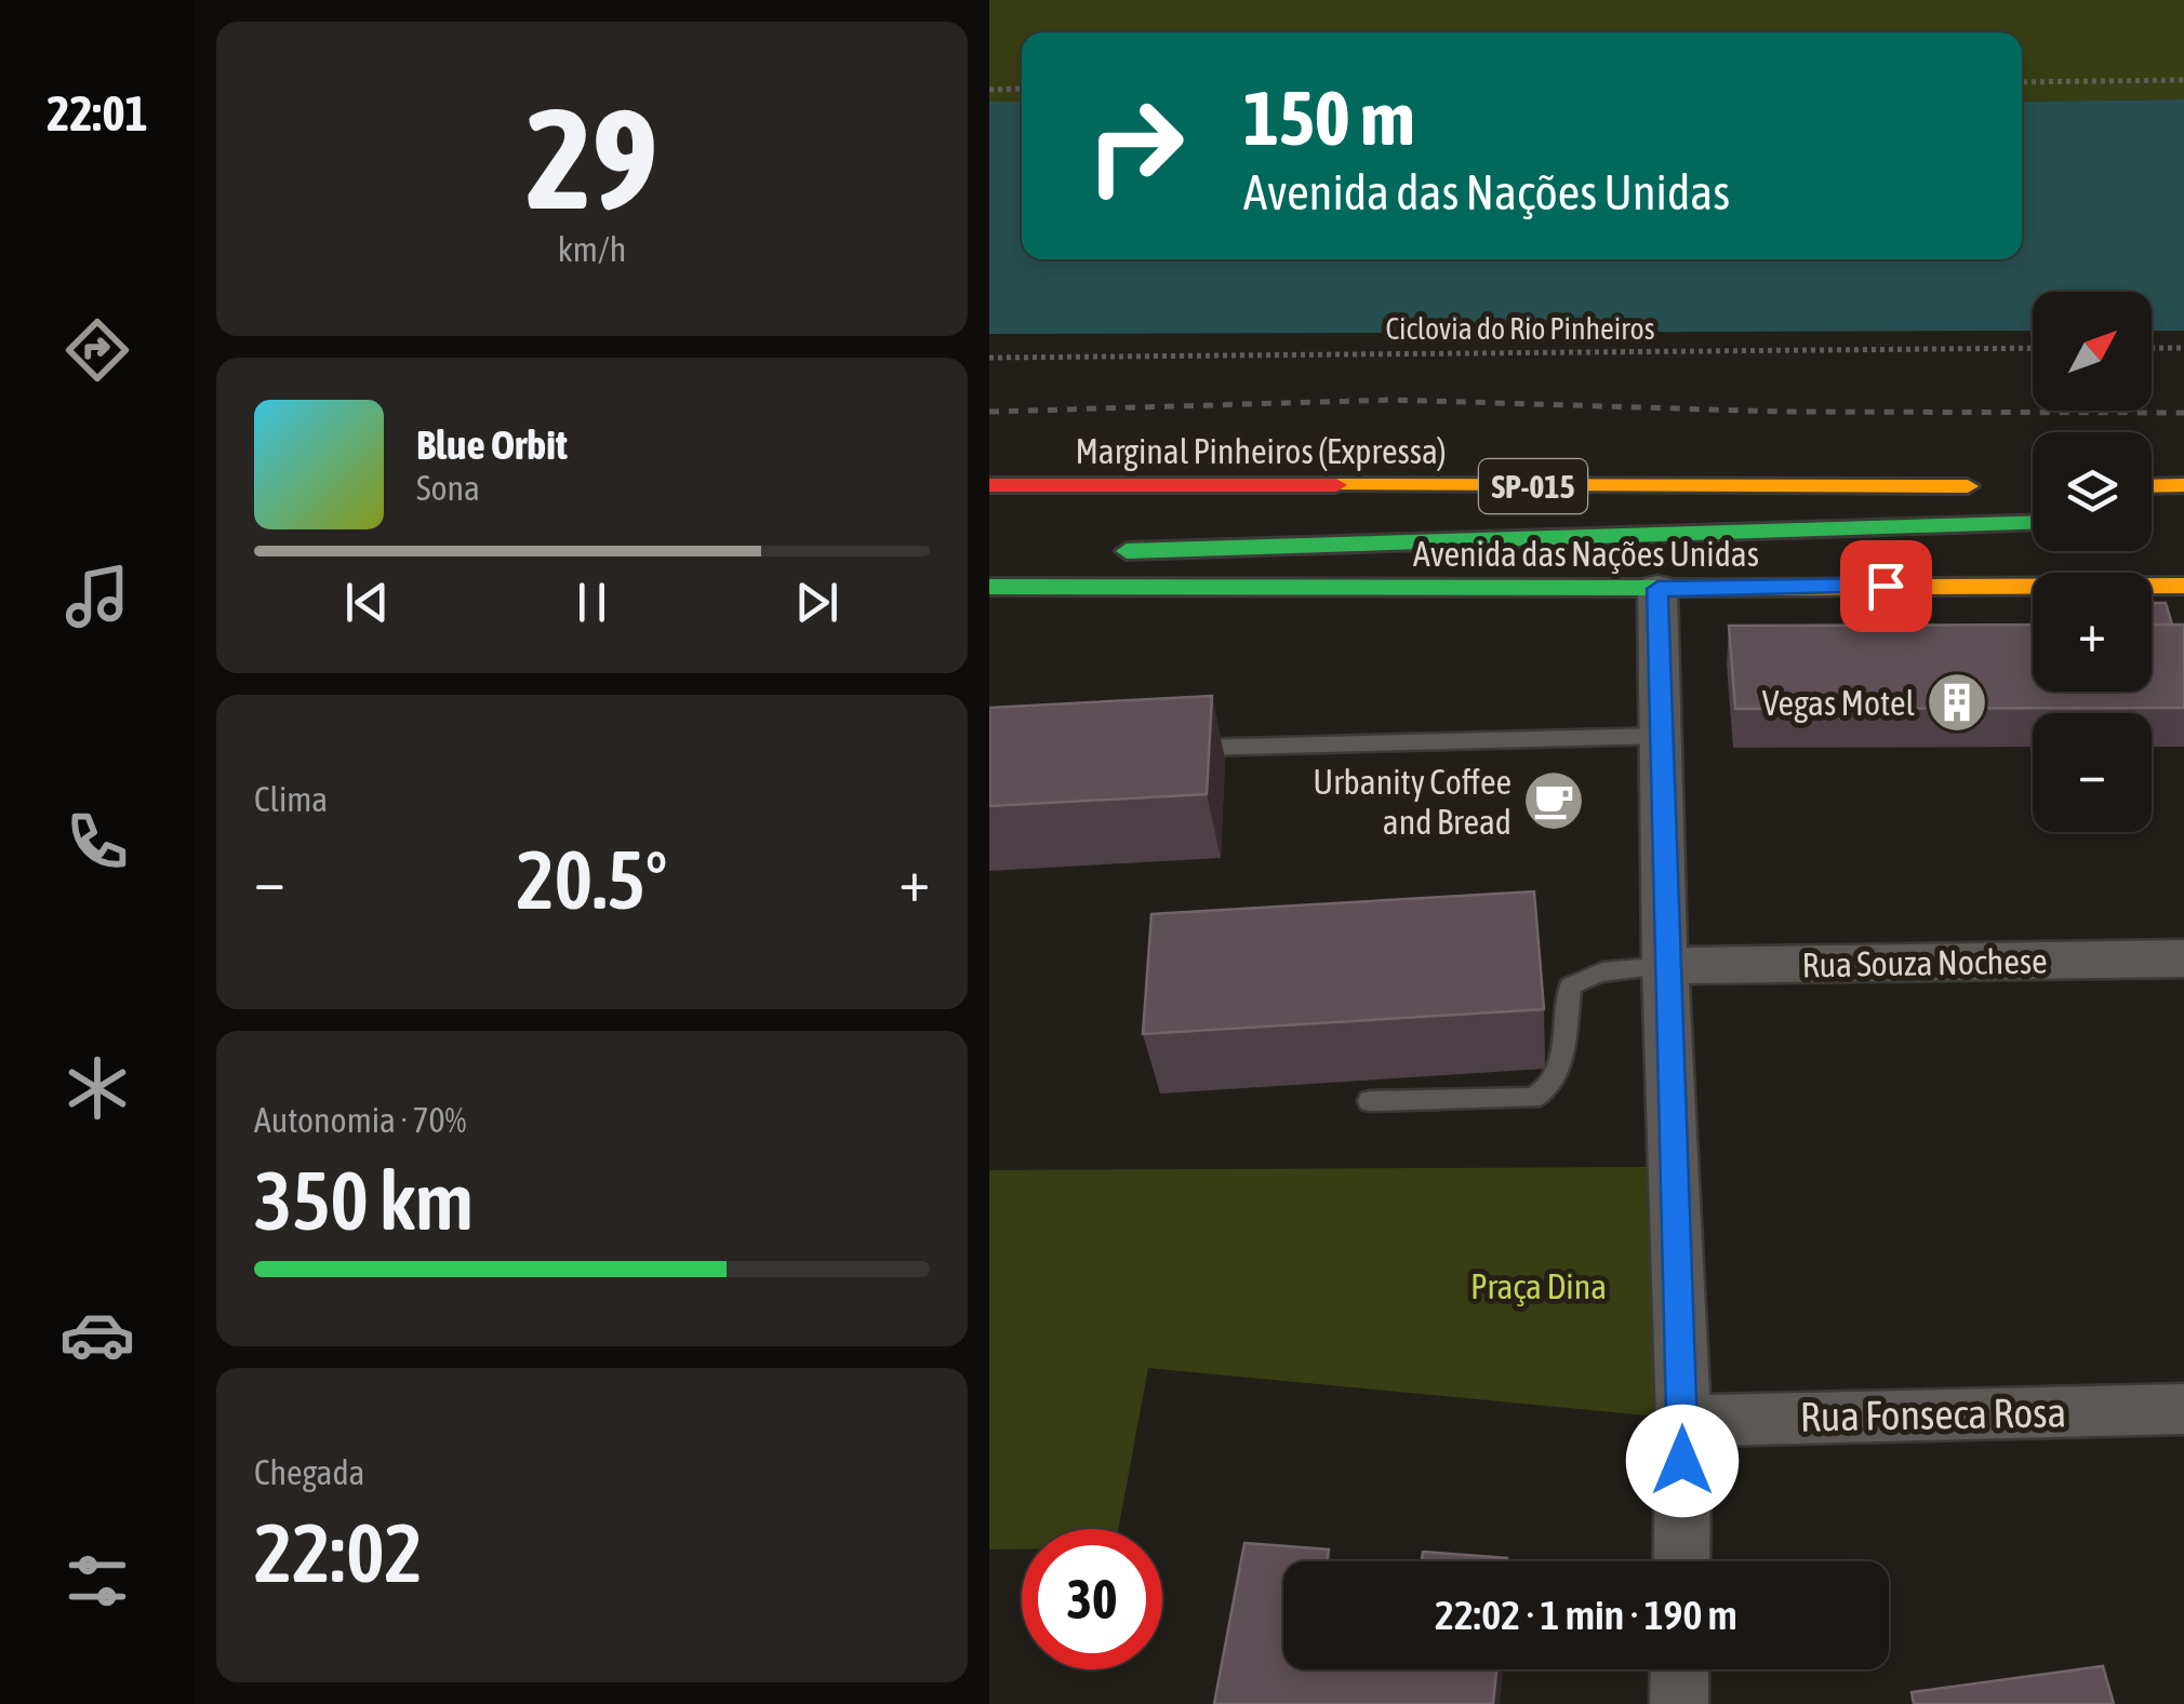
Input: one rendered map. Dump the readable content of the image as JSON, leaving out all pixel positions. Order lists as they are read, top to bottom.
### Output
{
  "streets": {
    "highway": ["Marginal Pinheiros (Expressa)", "SP-015", "Avenida das Nações Unidas"],
    "street": ["Rua Souza Nochese", "Rua Fonseca Rosa"],
    "path": ["Ciclovia do Rio Pinheiros"]
  },
  "parks": ["Praça Dina"],
  "places": {
    "building": ["Vegas Motel"],
    "cafe": ["Urbanity Coffee and Bread"]
  },
  "north": "top right",
  "page": {
    "tabs": "22:01",
    "tile": [
      ["29", "km/h"],
      "Clima",
      ["Autonomia · 70%", "350 km"],
      ["Chegada", "22:02"]
    ],
    "turn": ["150 m", "Avenida das Nações Unidas"],
    "map_buttons": ["+", "−"],
    "song": ["Blue Orbit", "Sona"],
    "heat": ["−", "20.5°", "+"],
    "limit": "30",
    "trip": "22:02 · 1 min · 190 m"
  }
}
